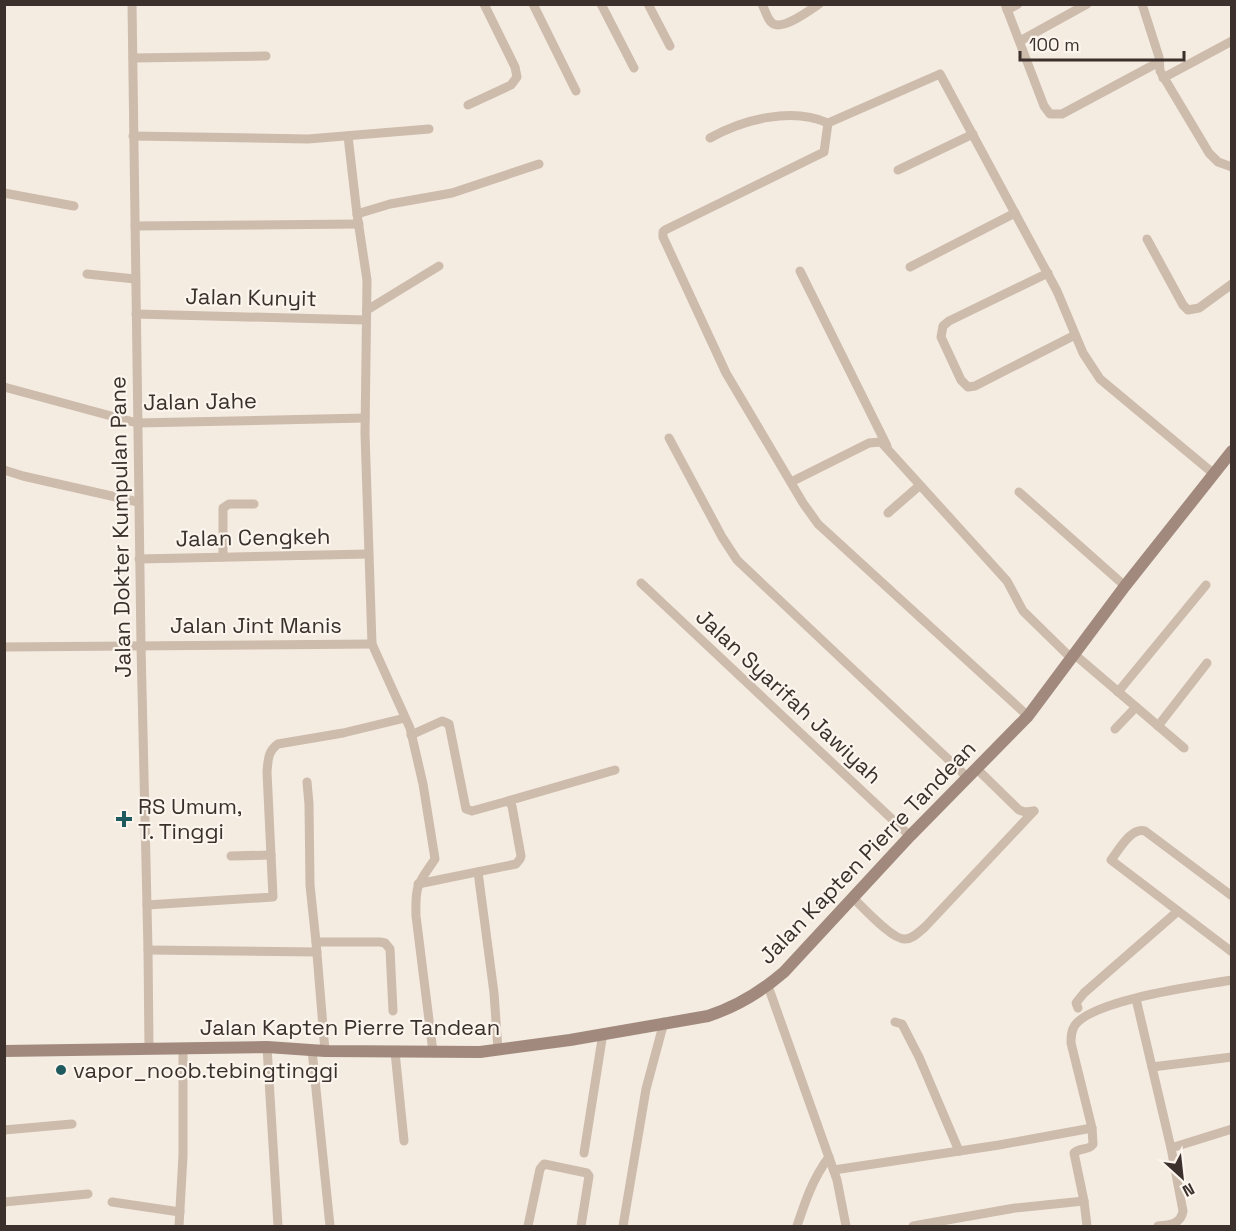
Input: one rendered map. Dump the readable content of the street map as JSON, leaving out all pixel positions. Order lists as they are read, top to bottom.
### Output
{
  "streets": {
    "main road": ["Jalan Kapten Pierre Tandean"],
    "street": [
      "Jalan Kunyit",
      "Jalan Jahe",
      "Jalan Dokter Kumpulan Pane",
      "Jalan Cengkeh",
      "Jalan Jint Manis",
      "Jalan Syarifah Jawiyah"
    ]
  },
  "crossings": [
    ["Jalan Kunyit", "Jalan Dokter Kumpulan Pane"],
    ["Jalan Jahe", "Jalan Dokter Kumpulan Pane"],
    ["Jalan Dokter Kumpulan Pane", "Jalan Cengkeh"],
    ["Jalan Dokter Kumpulan Pane", "Jalan Jint Manis"],
    ["Jalan Dokter Kumpulan Pane", "Jalan Kapten Pierre Tandean"],
    ["Jalan Syarifah Jawiyah", "Jalan Kapten Pierre Tandean"]
  ],
  "places": {
    "health": ["RS Umum, T. Tinggi"],
    "other": ["vapor_noob.tebingtinggi"]
  },
  "scale_bar": "100 m",
  "north": "bottom right"
}
